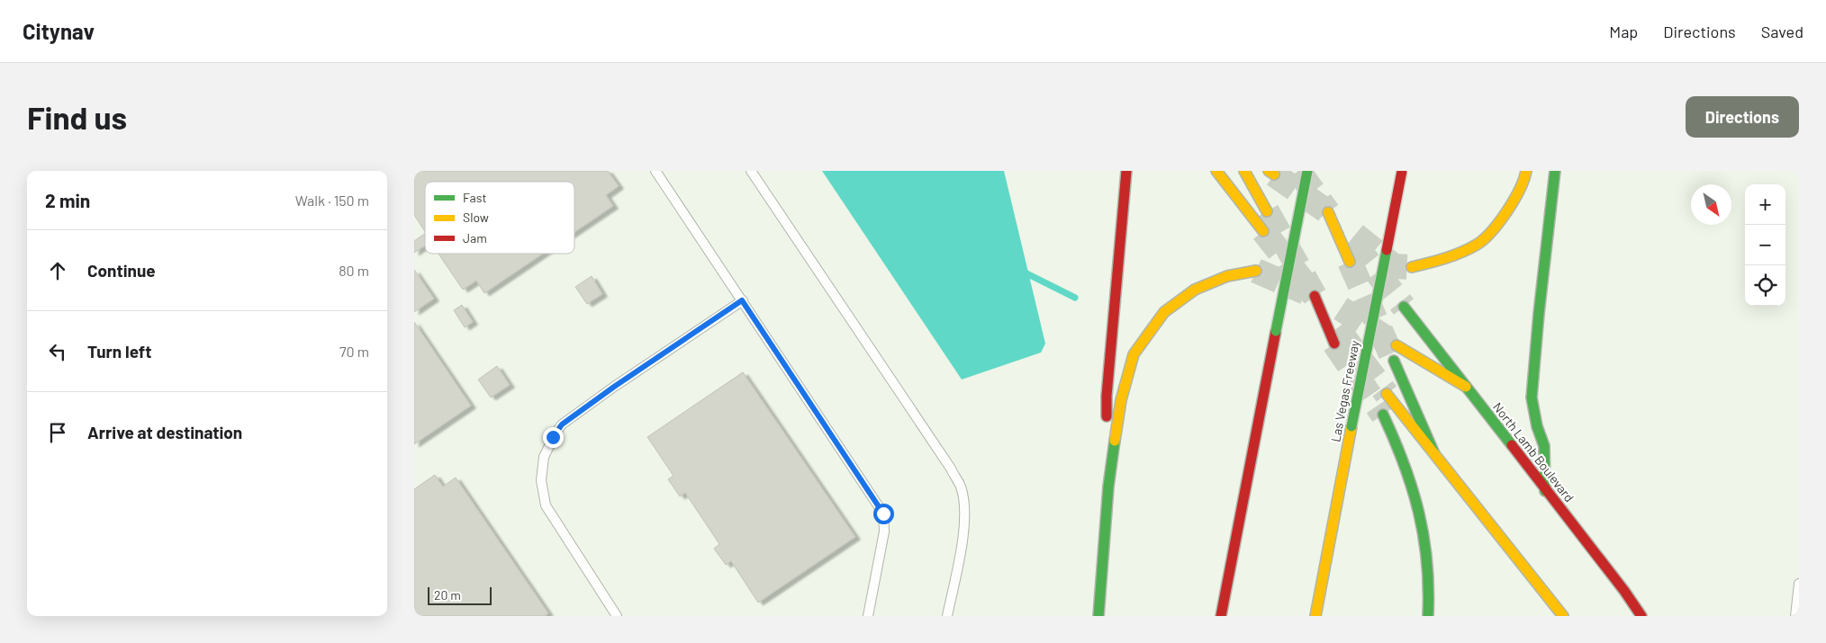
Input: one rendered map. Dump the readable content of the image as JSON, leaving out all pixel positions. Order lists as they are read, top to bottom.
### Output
{
  "streets": {
    "main road": ["Las Vegas Freeway", "North Lamb Boulevard"]
  },
  "legend": ["Fast", "Slow", "Jam"],
  "scale_bar": "20 m",
  "north": "bottom right",
  "page": {
    "header": "Citynav",
    "nav": ["Map", "Directions", "Saved"],
    "buttons": "Directions",
    "title": "Find us",
    "heading": ["2 min", "Walk · 150 m"],
    "map_buttons": ["+", "−"],
    "list": [
      ["Continue", "80 m"],
      ["Turn left", "70 m"],
      "Arrive at destination"
    ],
    "scale": "20 m"
  }
}
